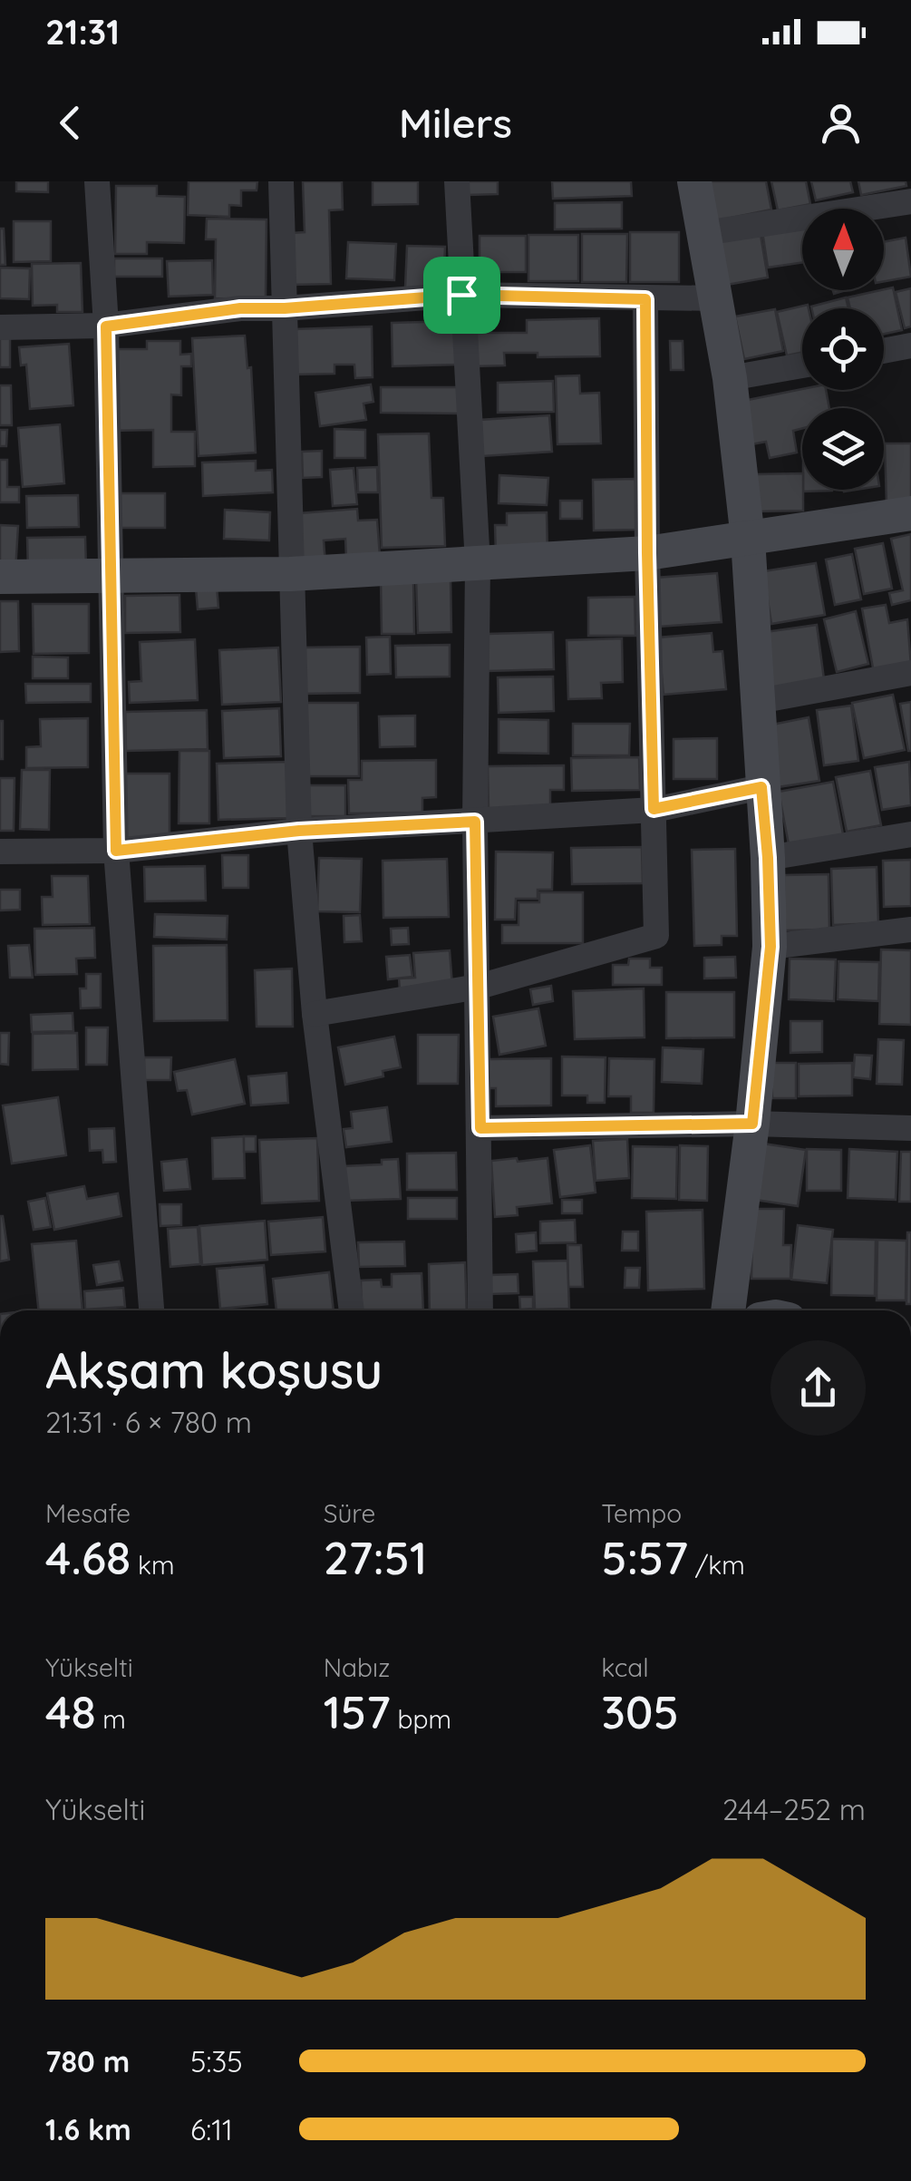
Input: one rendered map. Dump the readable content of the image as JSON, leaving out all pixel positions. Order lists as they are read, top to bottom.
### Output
{
  "north": "top",
  "page": {
    "status": "21:31",
    "header": "Milers",
    "heading": ["Akşam koşusu", "21:31 · 6 × 780 m"],
    "stats": [
      ["Mesafe", "4.68 km"],
      ["Süre", "27:51"],
      ["Tempo", "5:57 /km"],
      ["Yükselti", "48 m"],
      ["Nabız", "157 bpm"],
      ["kcal", "305"]
    ],
    "chart": ["Yükselti", "244–252 m"],
    "list": [
      {
        "name": "780 m",
        "note": "5:35"
      },
      {
        "name": "1.6 km",
        "note": "6:11"
      }
    ]
  }
}
